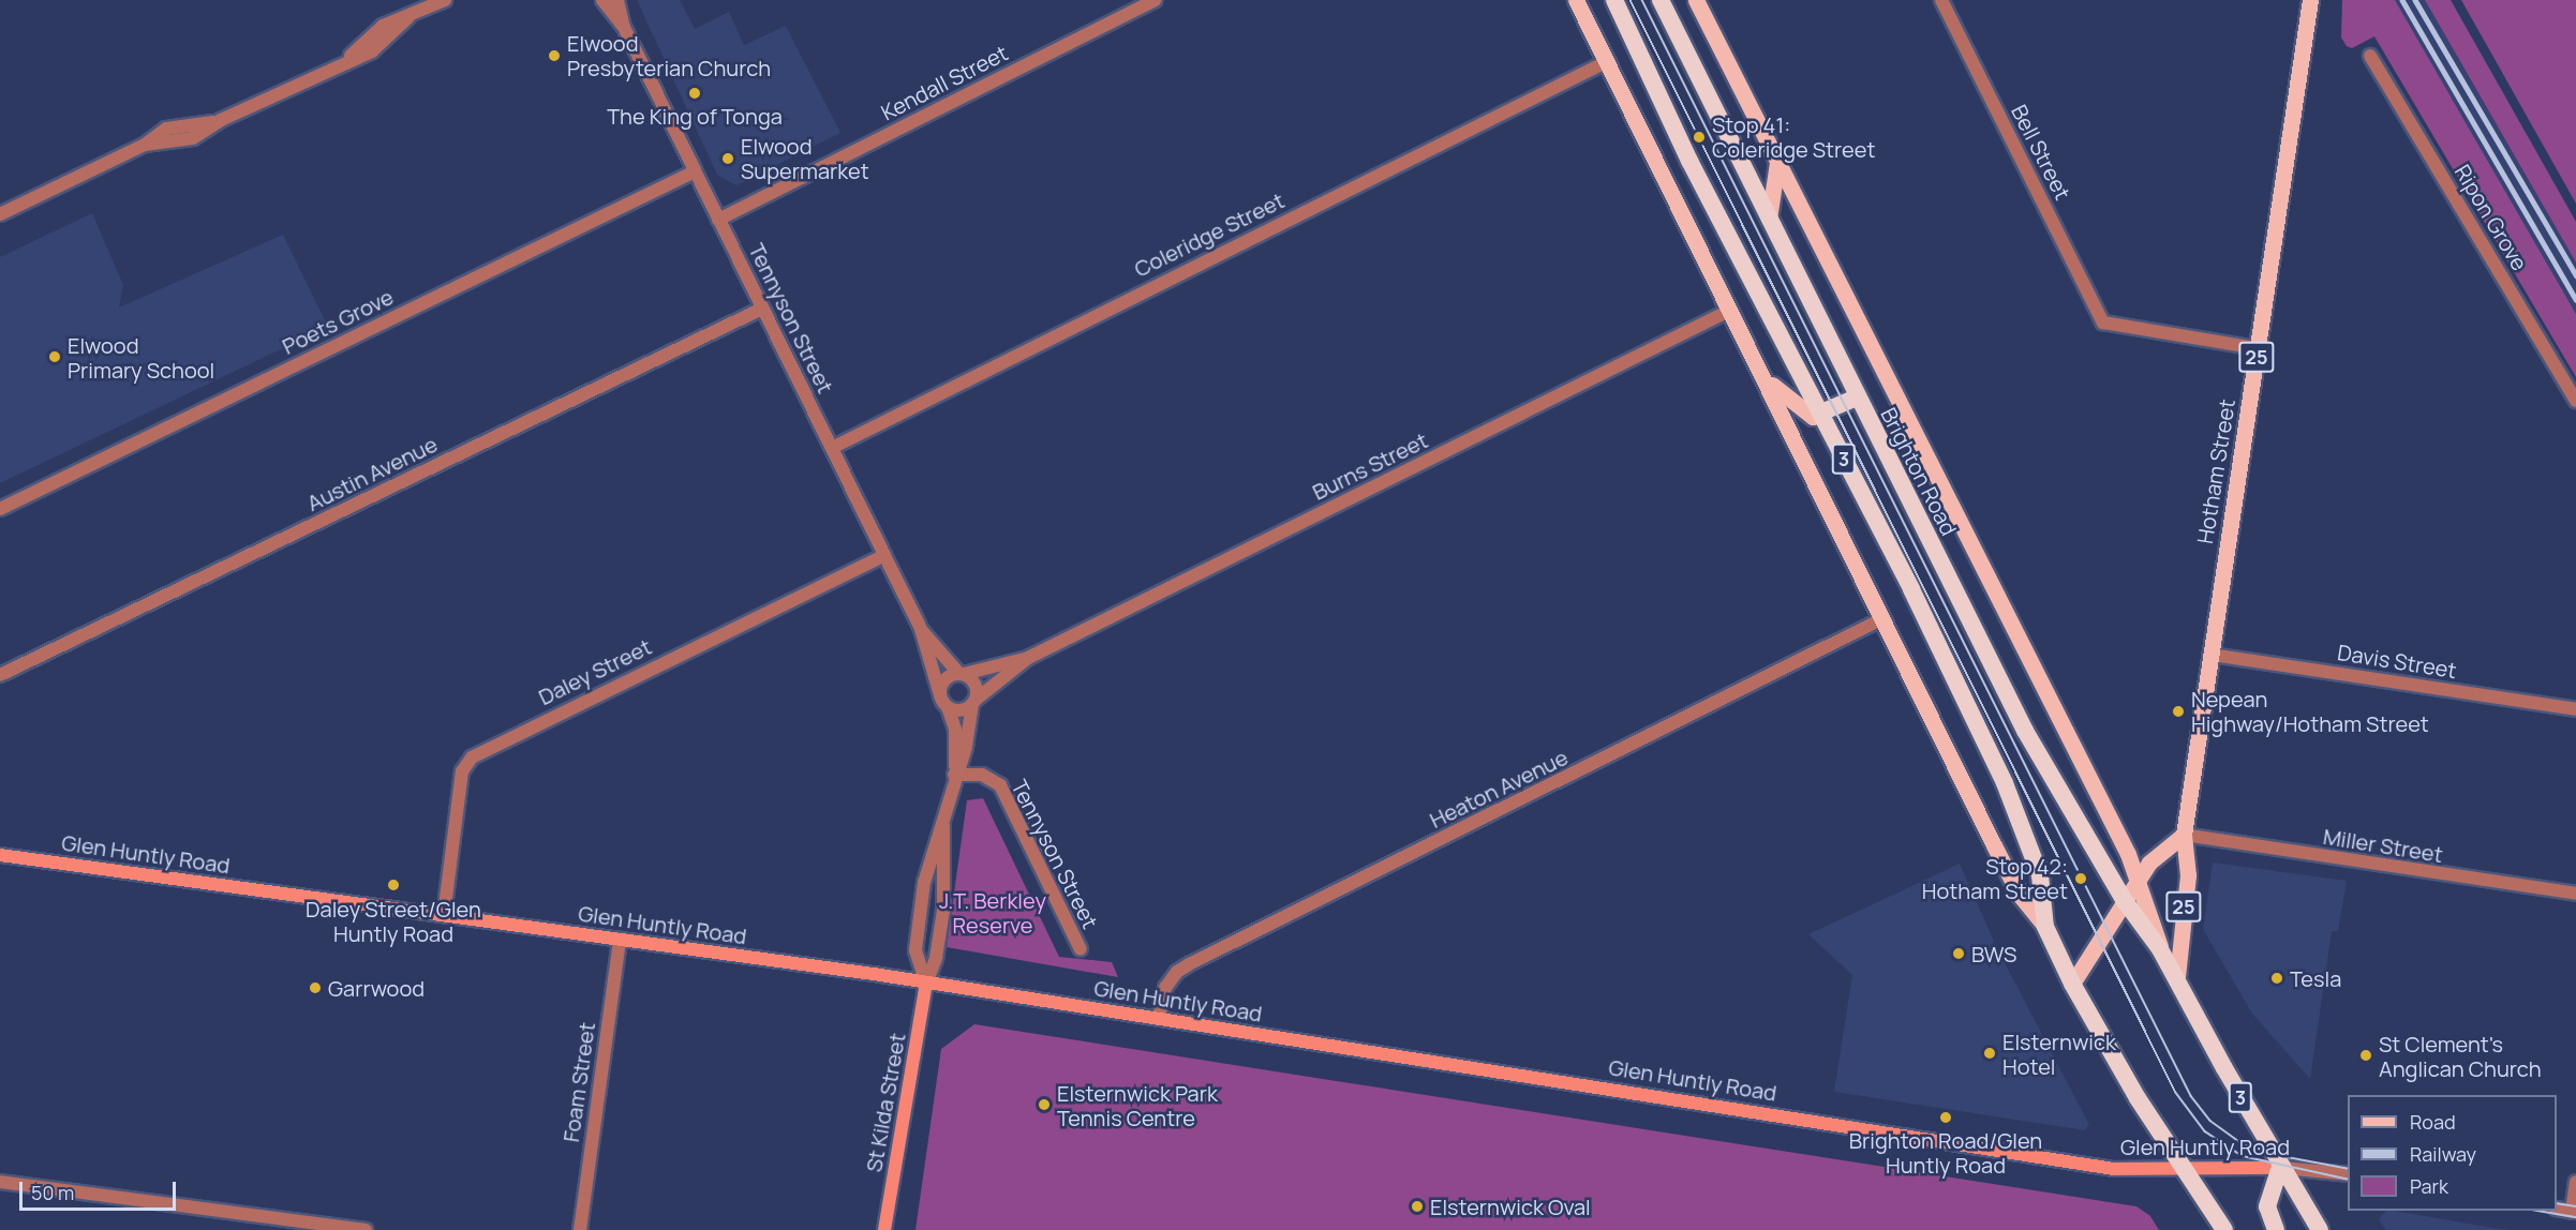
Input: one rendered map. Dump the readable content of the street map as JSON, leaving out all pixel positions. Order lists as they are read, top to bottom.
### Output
{
  "streets": {
    "highway": ["3", "Brighton Road"],
    "main road": [
      "25",
      "Hotham Street",
      "Glen Huntly Road",
      "St Kilda Street"
    ],
    "street": [
      "Kendall Street",
      "Bell Street",
      "Ripon Grove",
      "Coleridge Street",
      "Tennyson Street",
      "Poets Grove",
      "Burns Street",
      "Austin Avenue",
      "Davis Street",
      "Daley Street",
      "Heaton Avenue",
      "Miller Street",
      "Foam Street"
    ]
  },
  "crossings": [
    ["Kendall Street", "Tennyson Street"],
    ["Bell Street", "Hotham Street"],
    ["Coleridge Street", "Tennyson Street"],
    ["Tennyson Street", "Poets Grove"],
    ["Tennyson Street", "Burns Street"],
    ["Tennyson Street", "Austin Avenue"],
    ["Tennyson Street", "Daley Street"],
    ["Tennyson Street", "St Kilda Street"],
    ["25", "3"],
    ["25", "Brighton Road"],
    ["25", "Hotham Street"],
    ["25", "Miller Street"],
    ["3", "Brighton Road"],
    ["3", "Glen Huntly Road"],
    ["Brighton Road", "Hotham Street"],
    ["Brighton Road", "Glen Huntly Road"],
    ["Hotham Street", "Davis Street"],
    ["Hotham Street", "Miller Street"],
    ["Daley Street", "Glen Huntly Road"],
    ["Heaton Avenue", "Glen Huntly Road"],
    ["Glen Huntly Road", "Foam Street"],
    ["Glen Huntly Road", "St Kilda Street"]
  ],
  "parks": ["J.T. Berkley Reserve"],
  "places": [
    "Elwood Presbyterian Church",
    "The King of Tonga",
    "Stop 41: Coleridge Street",
    "Elwood Supermarket",
    "Elwood Primary School",
    "Nepean Highway/Hotham Street",
    "Stop 42: Hotham Street",
    "Daley Street/Glen Huntly Road",
    "BWS",
    "Tesla",
    "Garrwood",
    "Elsternwick Hotel",
    "St Clement's Anglican Church",
    "Elsternwick Park Tennis Centre",
    "Brighton Road/Glen Huntly Road",
    "Elsternwick Oval"
  ],
  "legend": ["Road", "Railway", "Park"],
  "scale_bar": "50 m"
}
